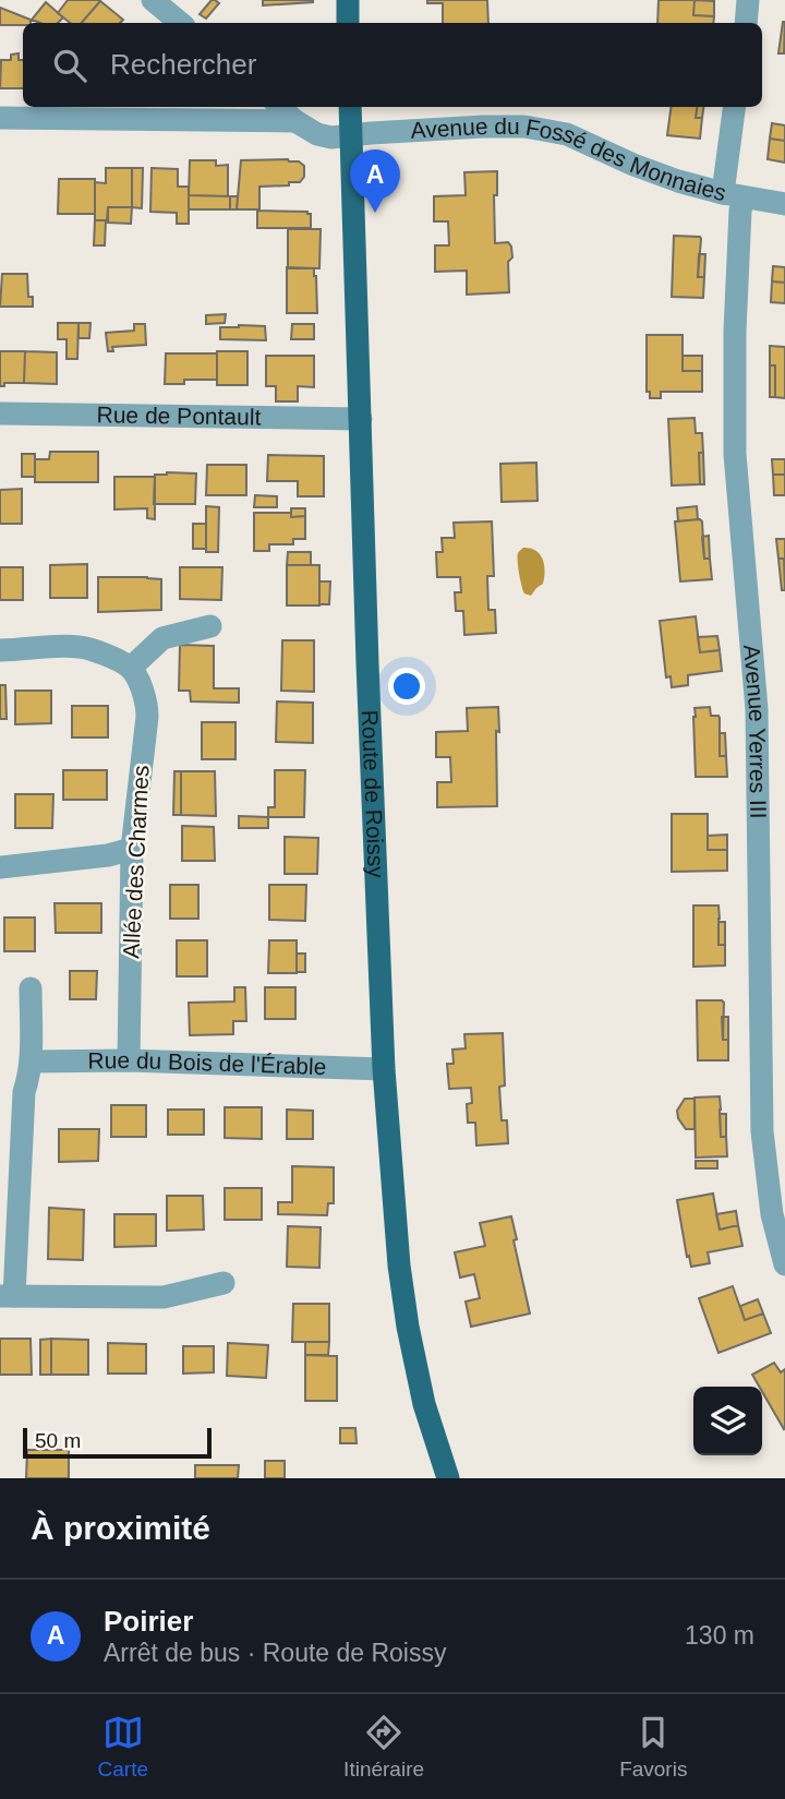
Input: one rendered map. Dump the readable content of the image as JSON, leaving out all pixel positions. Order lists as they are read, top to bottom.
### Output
{
  "streets": {
    "main road": ["Route de Roissy"],
    "street": [
      "Avenue du Fossé des Monnaies",
      "Rue de Pontault",
      "Avenue Yerres III",
      "Allée des Charmes",
      "Rue du Bois de l'Érable"
    ]
  },
  "crossings": [
    ["Avenue du Fossé des Monnaies", "Avenue Yerres III"],
    ["Avenue du Fossé des Monnaies", "Route de Roissy"],
    ["Rue de Pontault", "Route de Roissy"],
    ["Route de Roissy", "Rue du Bois de l'Érable"],
    ["Allée des Charmes", "Rue du Bois de l'Érable"]
  ],
  "scale_bar": "50 m",
  "page": {
    "search": "Rechercher",
    "pins": "A",
    "scale": "50 m",
    "heading": "À proximité",
    "list": [
      {
        "mark": "A",
        "name": "Poirier",
        "note": "Arrêt de bus · Route de Roissy",
        "value": "130 m"
      }
    ],
    "nav": ["Carte", "Itinéraire", "Favoris"]
  }
}
